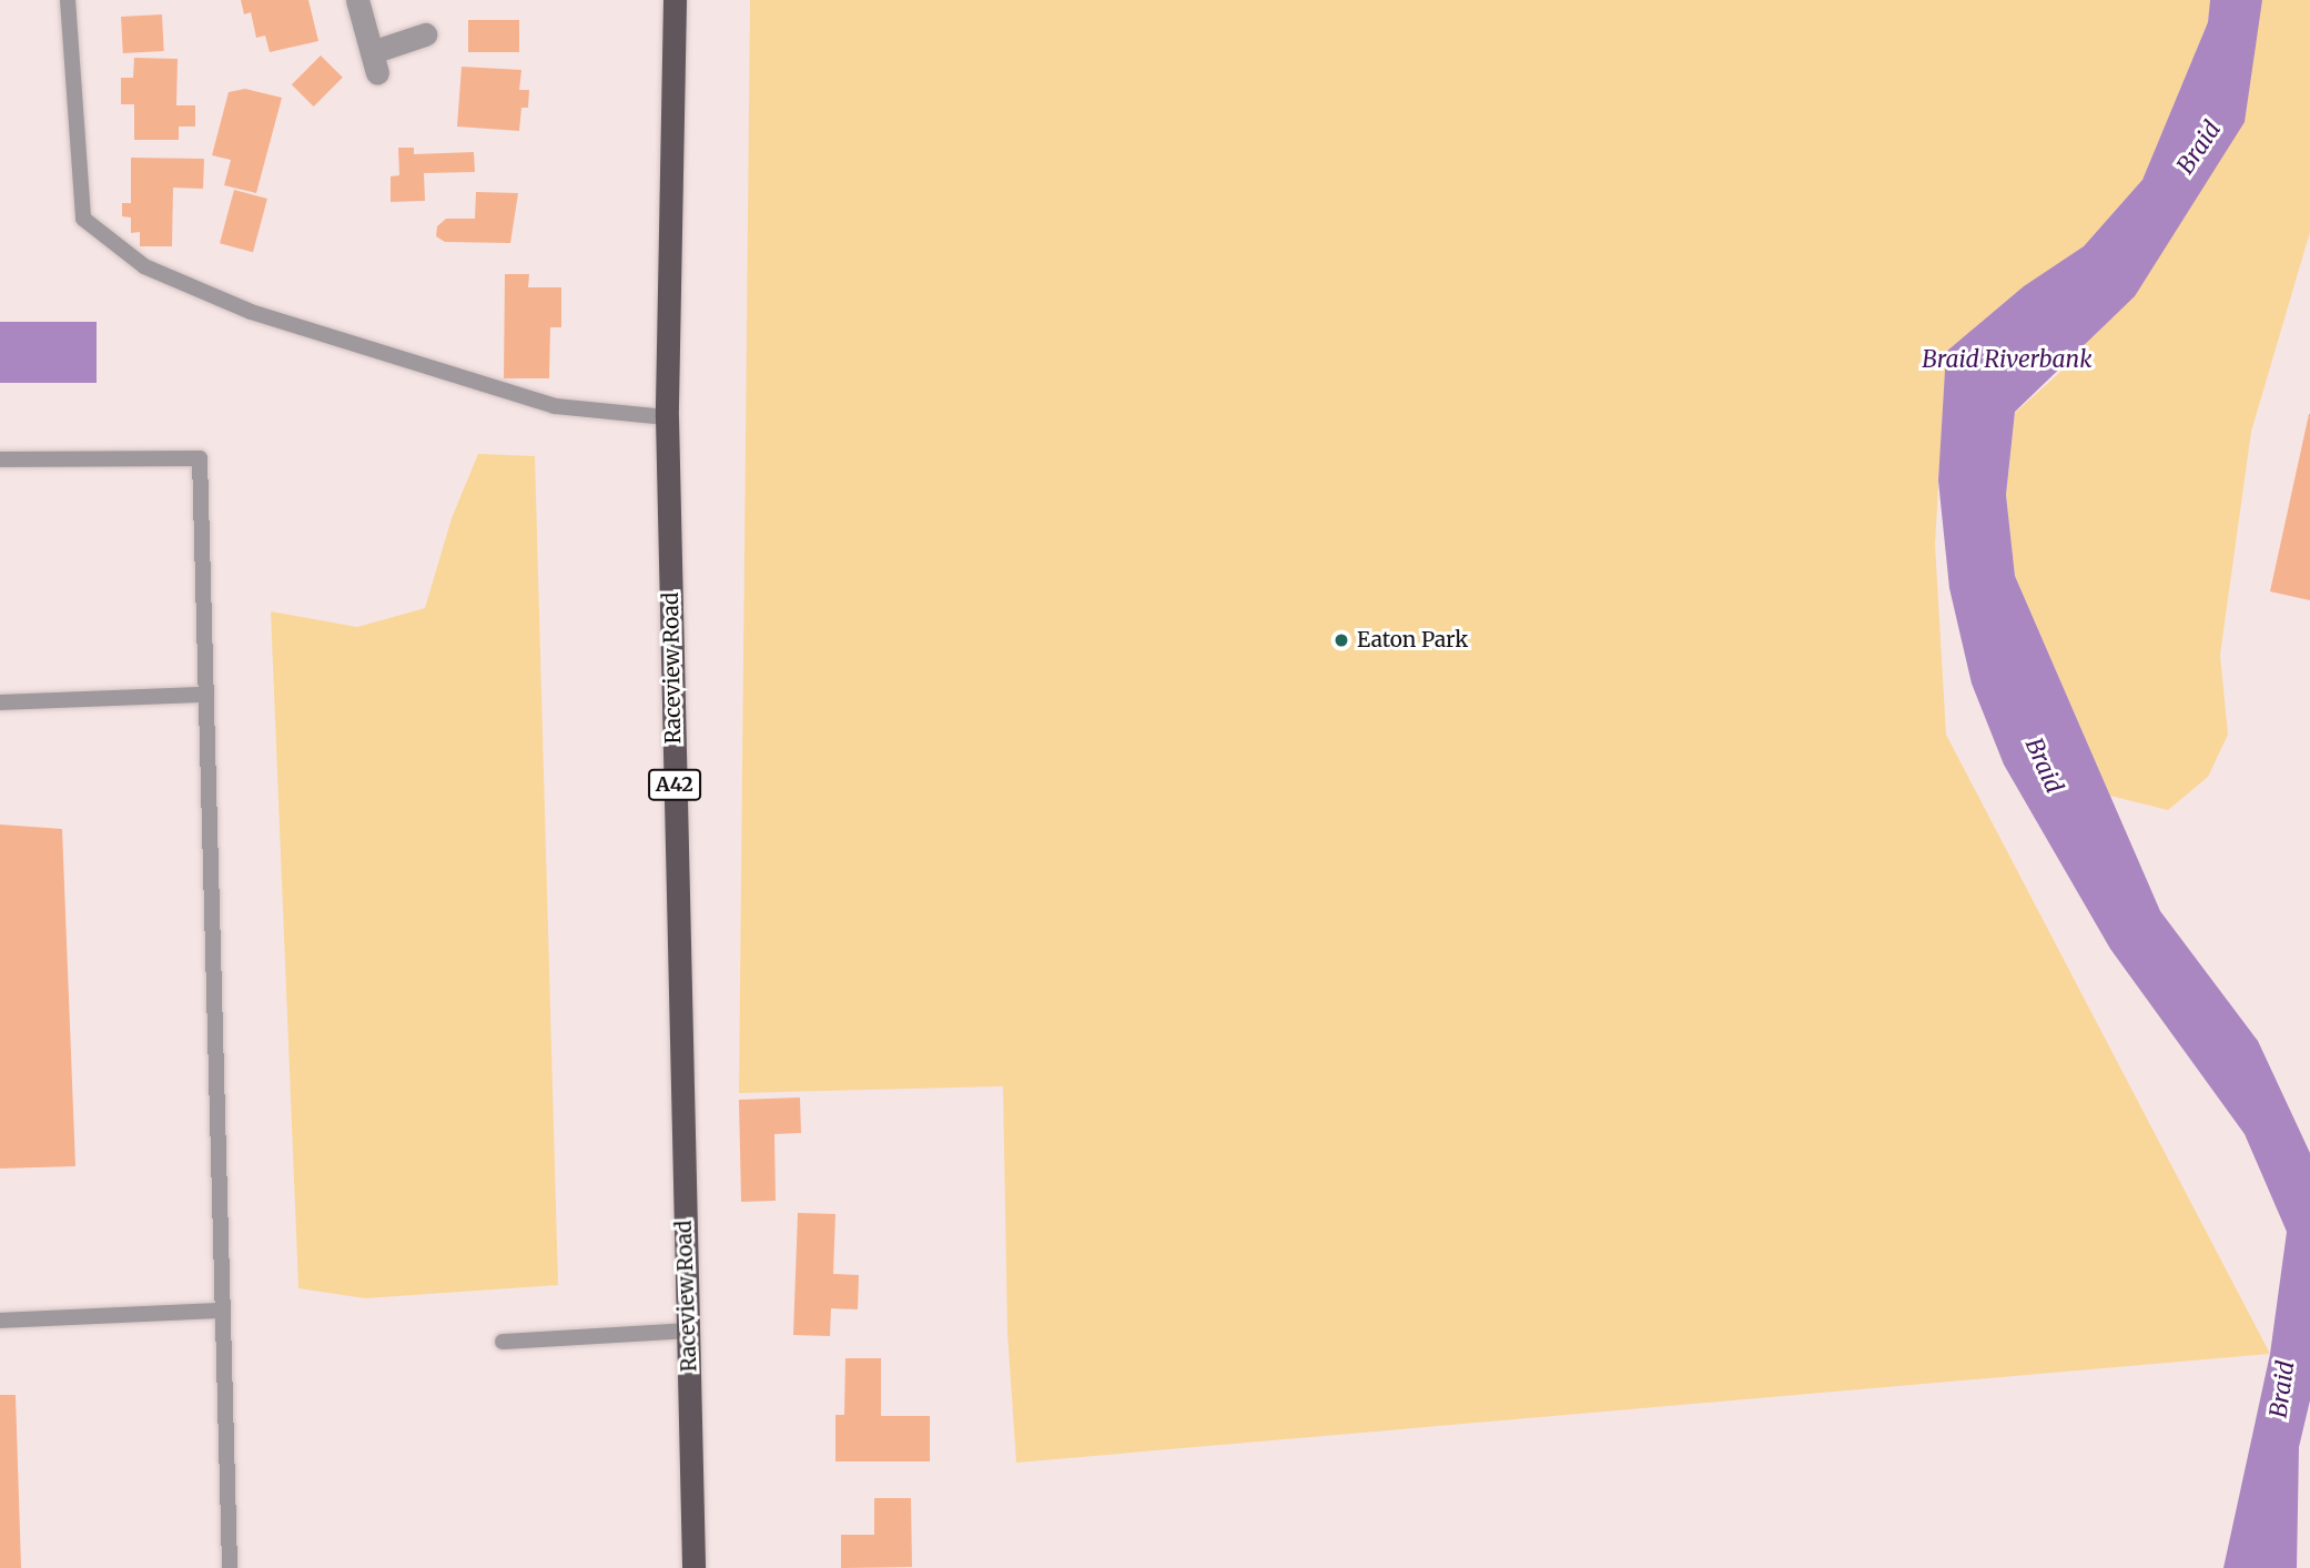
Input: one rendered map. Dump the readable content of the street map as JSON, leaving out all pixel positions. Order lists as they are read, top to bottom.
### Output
{
  "streets": {
    "main road": ["Raceview Road", "A42"]
  },
  "water": ["Braid", "Braid Riverbank"],
  "places": ["Eaton Park"]
}
